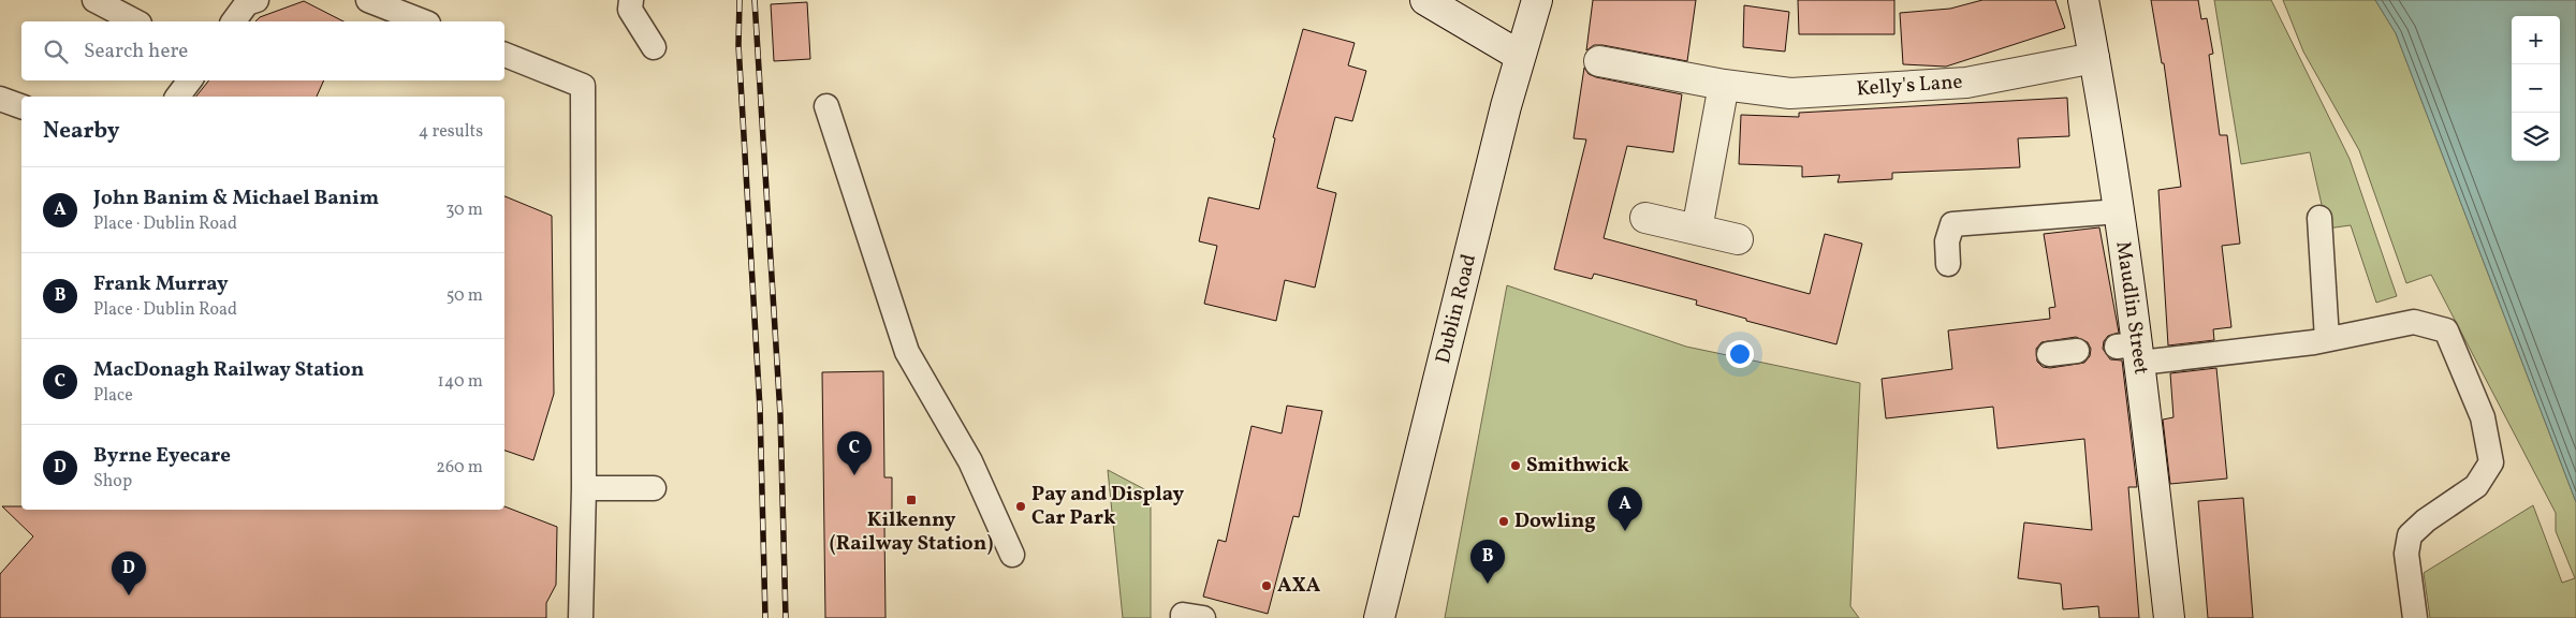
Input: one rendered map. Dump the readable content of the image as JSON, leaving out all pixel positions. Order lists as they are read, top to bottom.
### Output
{
  "streets": {
    "street": ["Kelly's Lane", "Maudlin Street", "Dublin Road"]
  },
  "crossings": [
    ["Kelly's Lane", "Maudlin Street"]
  ],
  "places": {
    "other": [
      "Smithwick",
      "Pay and Display Car Park",
      "Dowling",
      "AXA"
    ],
    "transit": ["Kilkenny (Railway Station)"]
  },
  "page": {
    "map_buttons": ["+", "−"],
    "search": "Search here",
    "heading": ["Nearby", "4 results"],
    "list": [
      {
        "mark": "A",
        "name": "John Banim & Michael Banim",
        "note": "Place · Dublin Road",
        "value": "30 m"
      },
      {
        "mark": "B",
        "name": "Frank Murray",
        "note": "Place · Dublin Road",
        "value": "50 m"
      },
      {
        "mark": "C",
        "name": "MacDonagh Railway Station",
        "note": "Place",
        "value": "140 m"
      },
      {
        "mark": "D",
        "name": "Byrne Eyecare",
        "note": "Shop",
        "value": "260 m"
      }
    ],
    "pins": [
      "C",
      "A",
      "B",
      "D"
    ]
  }
}
